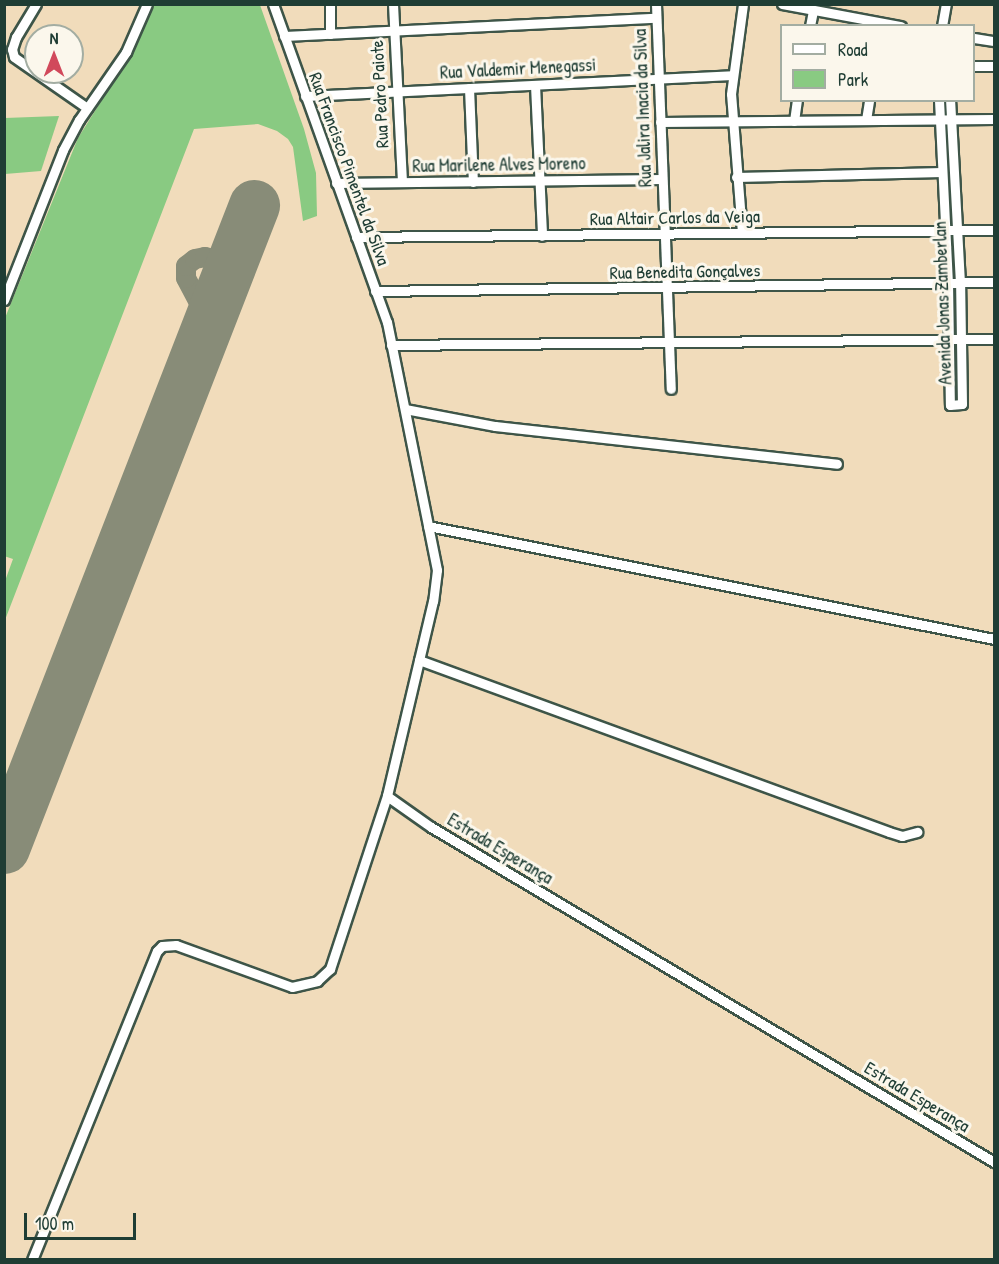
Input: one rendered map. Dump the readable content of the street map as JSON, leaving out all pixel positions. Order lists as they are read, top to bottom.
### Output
{
  "streets": {
    "street": [
      "Rua Valdemir Menegassi",
      "Rua Pedro Paiote",
      "Rua Jalira Inacia da Silva",
      "Rua Marilene Alves Moreno",
      "Rua Francisco Pimentel da Silva",
      "Rua Altair Carlos da Veiga",
      "Rua Benedita Gonçalves",
      "Avenida Jonas Zamberlan",
      "Estrada Esperança"
    ]
  },
  "crossings": [
    ["Rua Valdemir Menegassi", "Rua Pedro Paiote"],
    ["Rua Valdemir Menegassi", "Rua Jalira Inacia da Silva"],
    ["Rua Valdemir Menegassi", "Rua Francisco Pimentel da Silva"],
    ["Rua Pedro Paiote", "Rua Marilene Alves Moreno"],
    ["Rua Jalira Inacia da Silva", "Rua Marilene Alves Moreno"],
    ["Rua Jalira Inacia da Silva", "Rua Altair Carlos da Veiga"],
    ["Rua Jalira Inacia da Silva", "Rua Benedita Gonçalves"],
    ["Rua Marilene Alves Moreno", "Rua Francisco Pimentel da Silva"],
    ["Rua Francisco Pimentel da Silva", "Rua Altair Carlos da Veiga"],
    ["Rua Francisco Pimentel da Silva", "Rua Benedita Gonçalves"],
    ["Rua Altair Carlos da Veiga", "Avenida Jonas Zamberlan"],
    ["Rua Benedita Gonçalves", "Avenida Jonas Zamberlan"]
  ],
  "legend": ["Road", "Park"],
  "scale_bar": "100 m",
  "north": "top"
}
